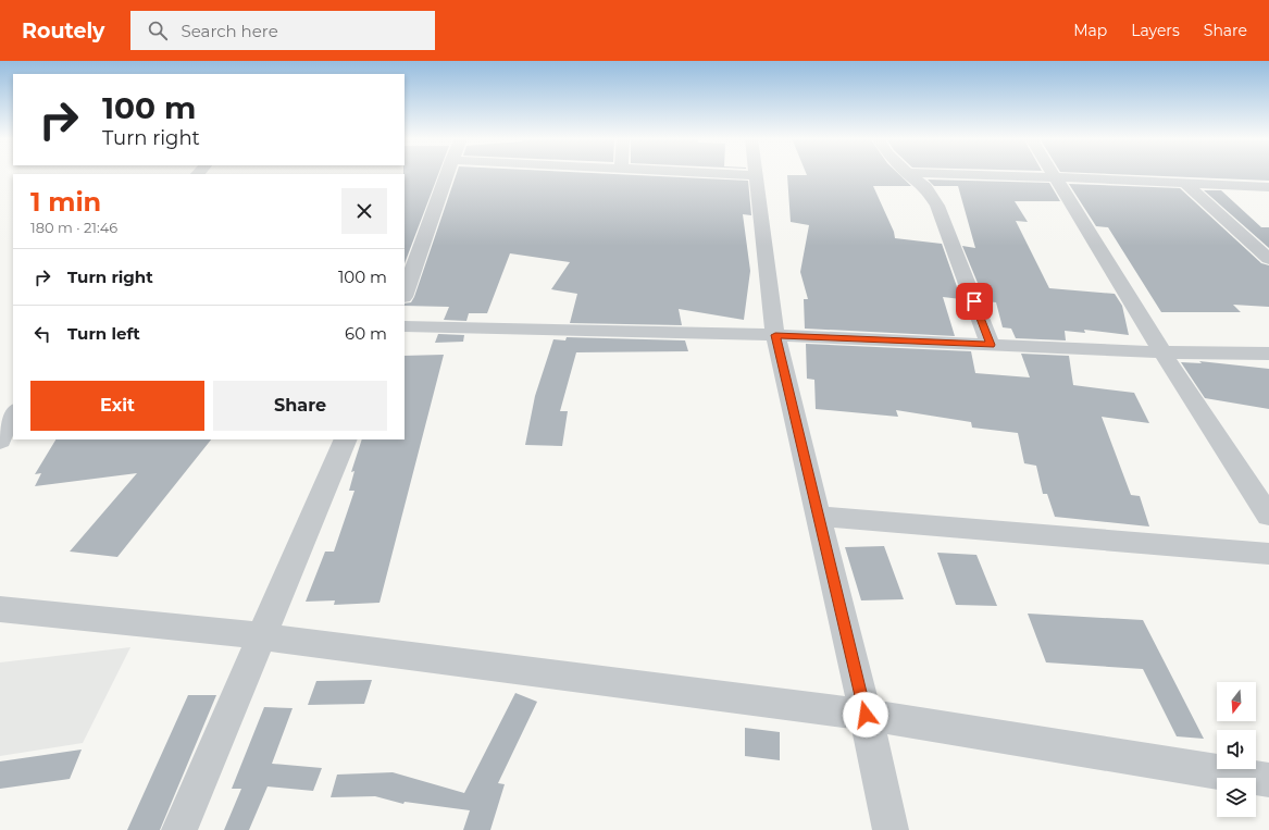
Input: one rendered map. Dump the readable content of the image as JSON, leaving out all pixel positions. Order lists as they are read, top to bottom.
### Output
{
  "north": "bottom",
  "page": {
    "header": "Routely",
    "search": "Search here",
    "nav": ["Map", "Layers", "Share"],
    "turn": ["100 m", "Turn right"],
    "heading": ["1 min", "180 m · 21:46"],
    "list": [
      {
        "name": "Turn right",
        "value": "100 m"
      },
      {
        "name": "Turn left",
        "value": "60 m"
      }
    ],
    "buttons": ["Exit", "Share"]
  }
}
